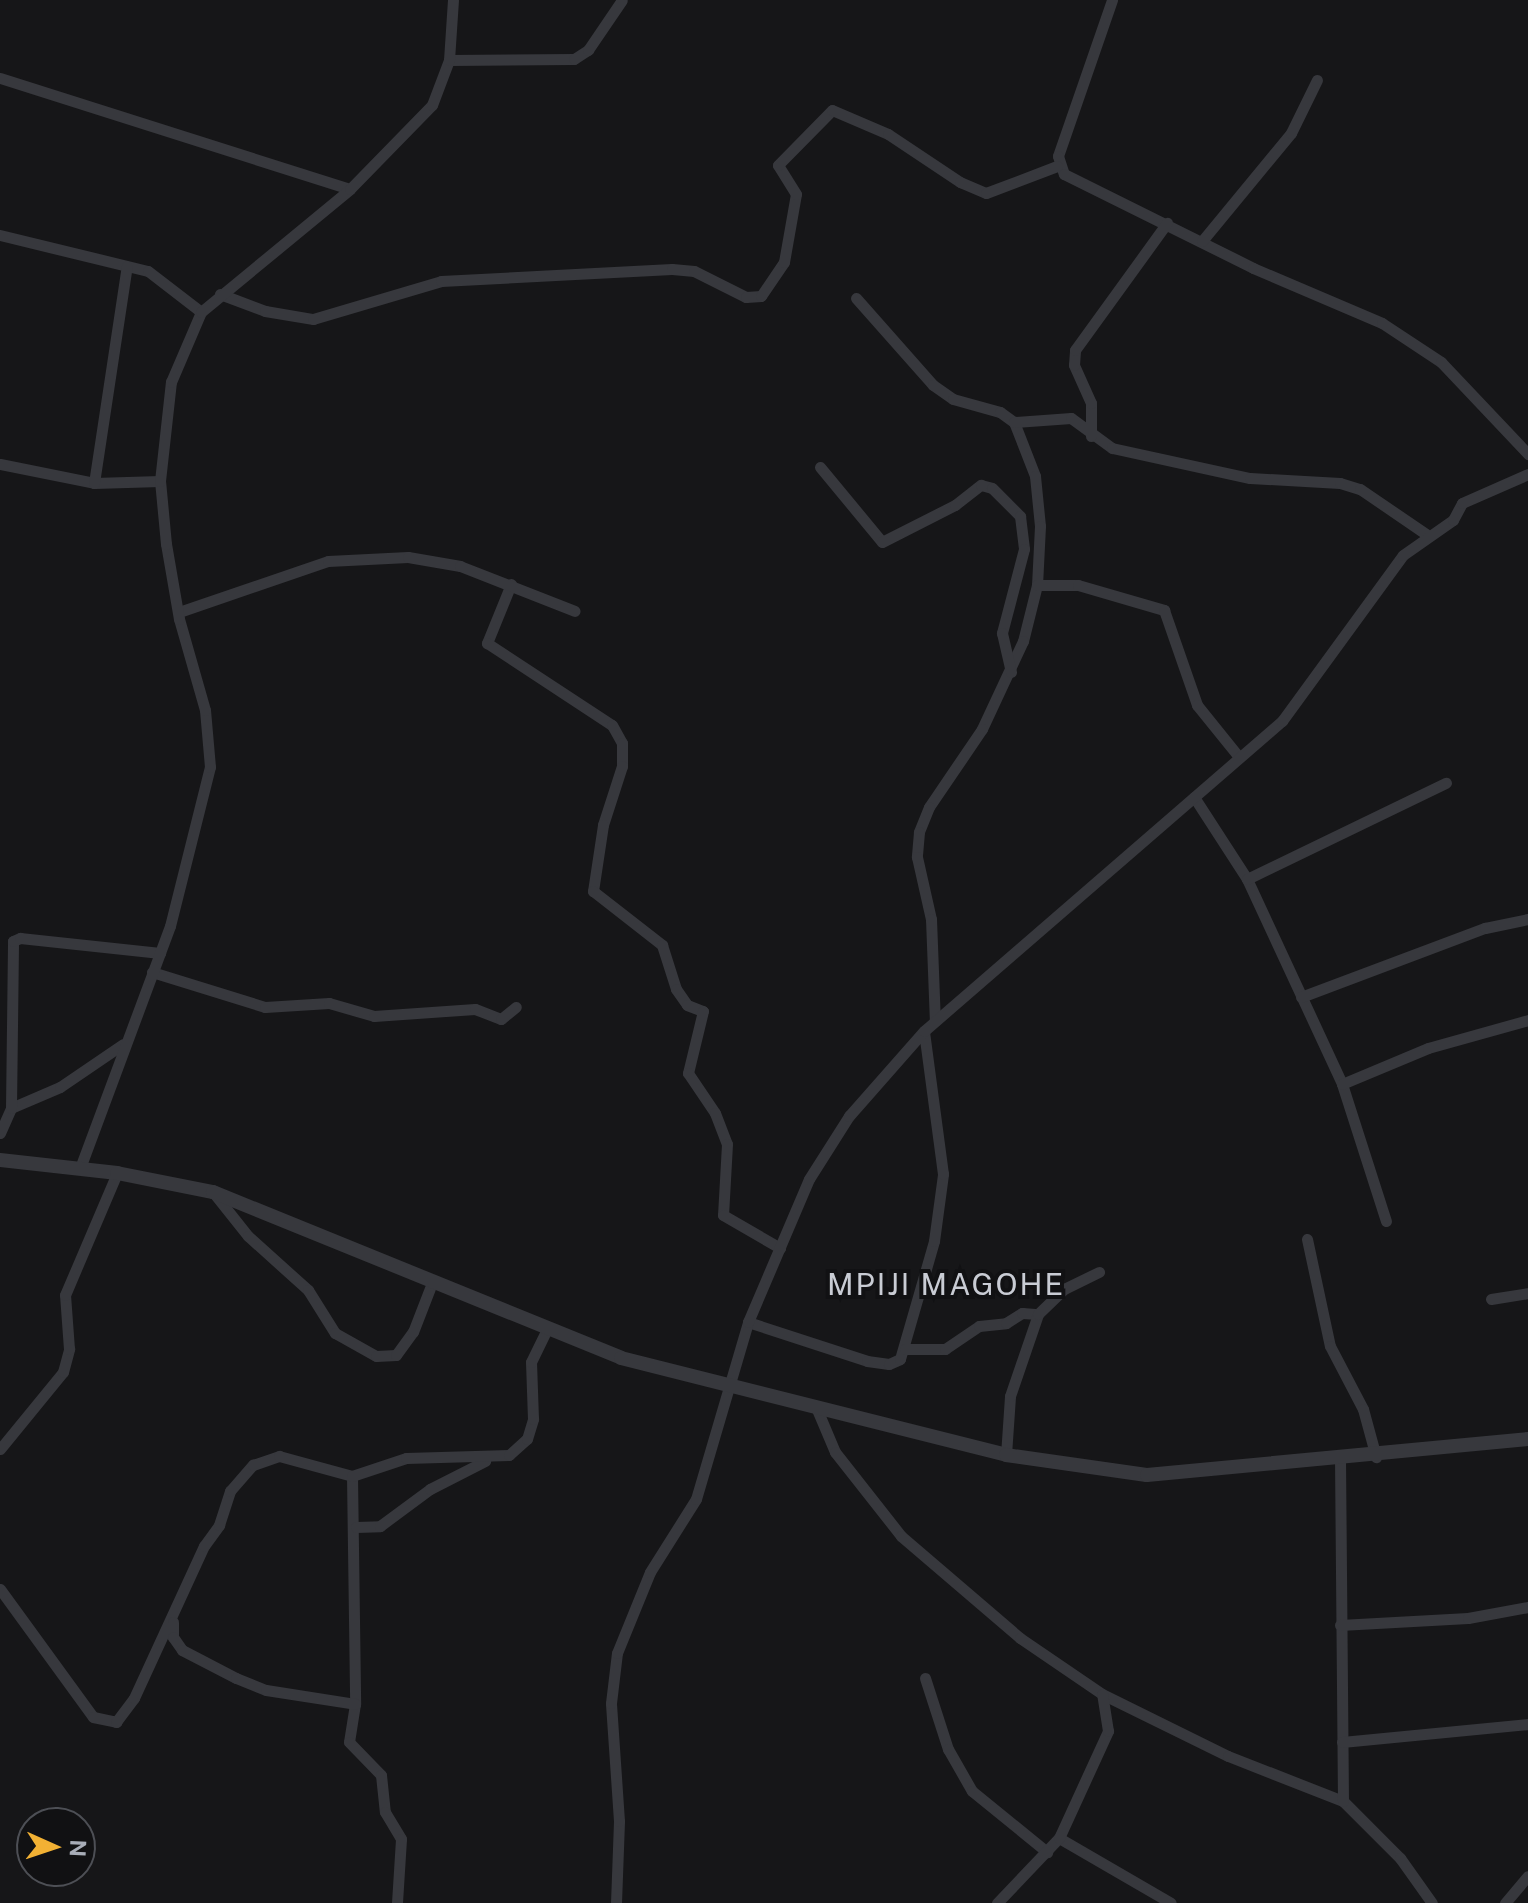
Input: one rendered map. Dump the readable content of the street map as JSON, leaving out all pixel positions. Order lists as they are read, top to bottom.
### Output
{
  "districts": ["MPIJI MAGOHE"],
  "north": "right"
}
